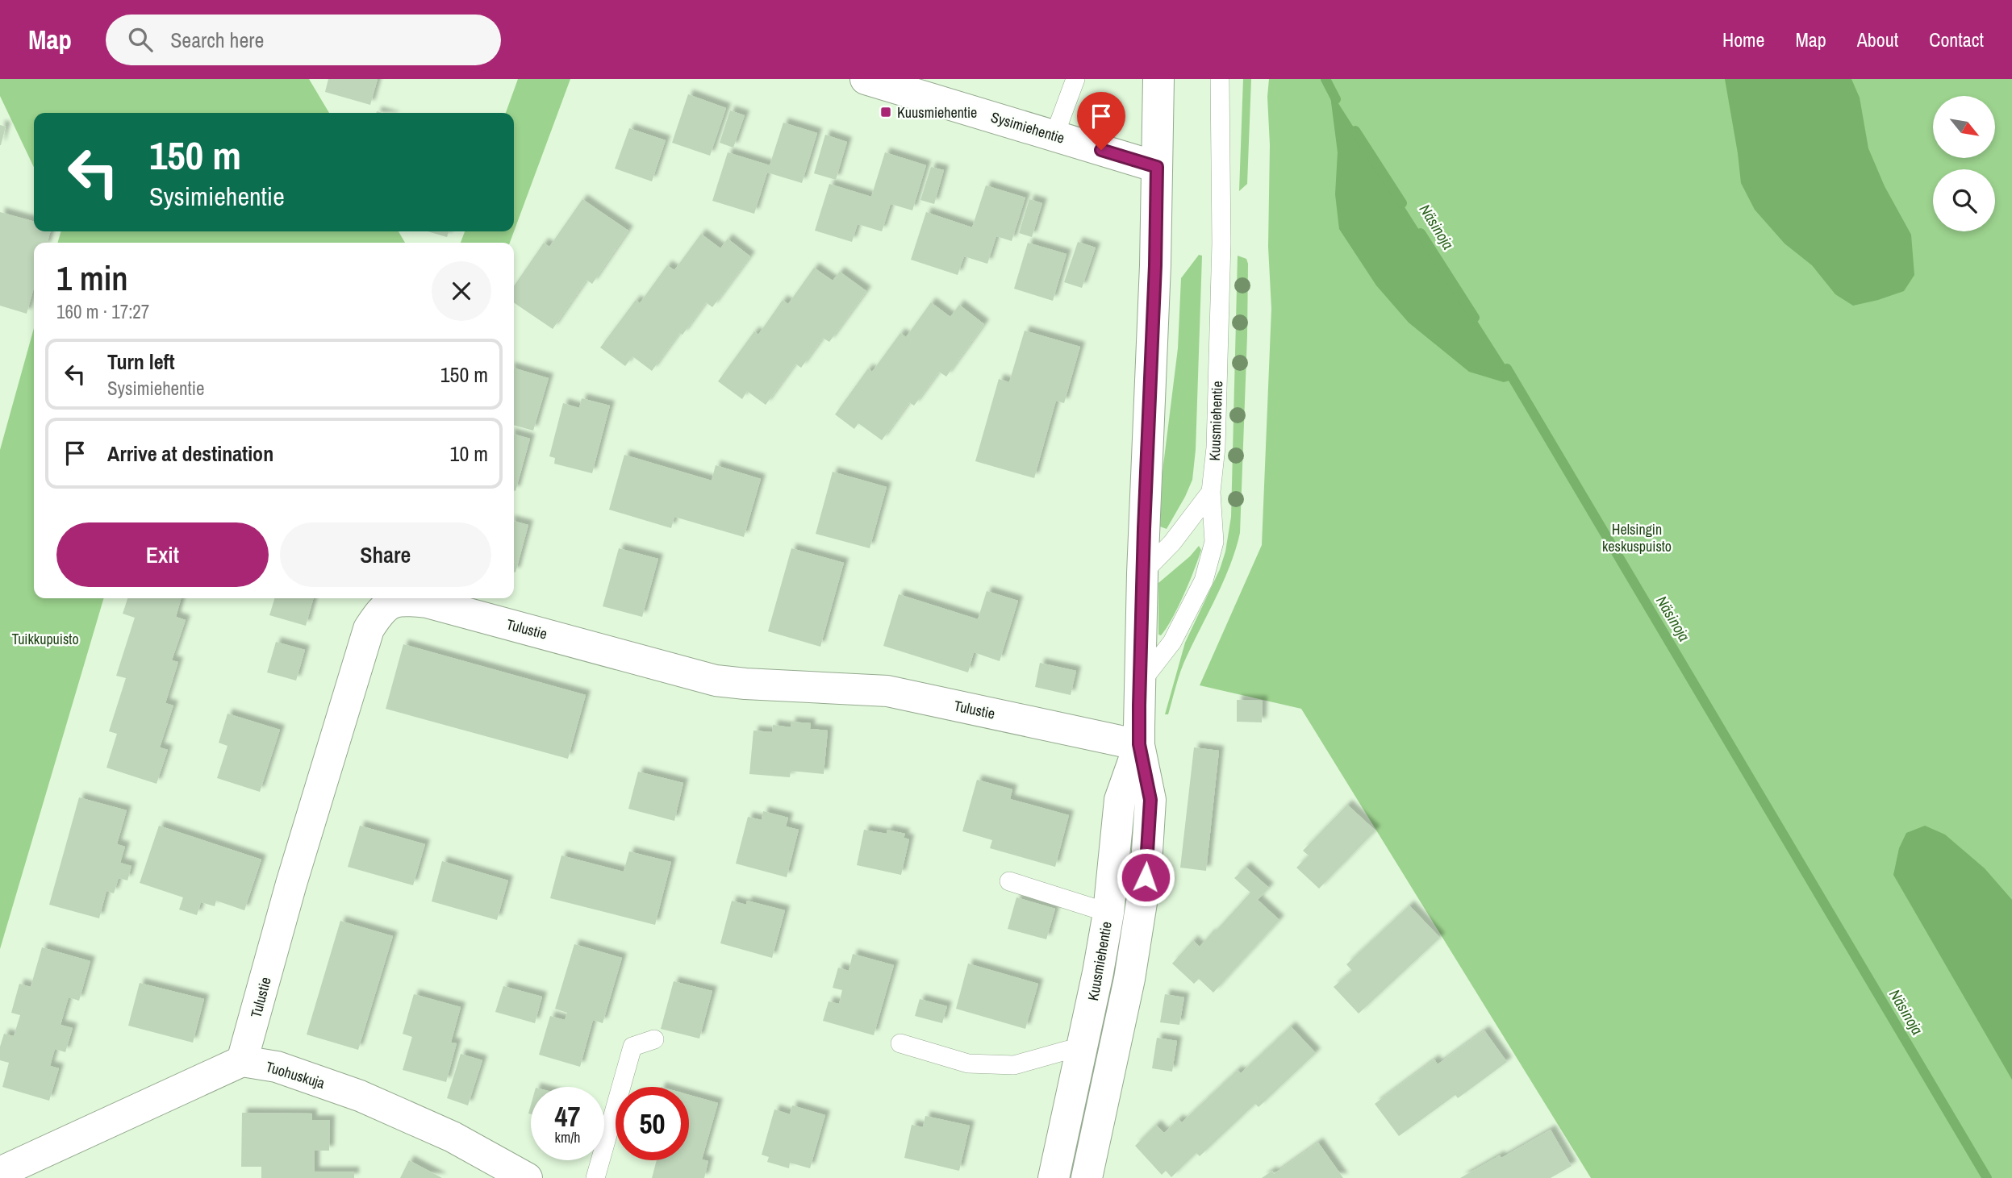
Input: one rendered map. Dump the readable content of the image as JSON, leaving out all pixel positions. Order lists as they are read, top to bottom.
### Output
{
  "streets": {
    "street": [
      "Sysimiehentie",
      "Kuusmiehentie",
      "Tulustie",
      "Tuohuskuja"
    ]
  },
  "crossings": [
    ["Sysimiehentie", "Kuusmiehentie"],
    ["Kuusmiehentie", "Tulustie"],
    ["Tulustie", "Tuohuskuja"]
  ],
  "water": ["Näsinoja"],
  "parks": ["Helsingin keskuspuisto", "Tuikkupuisto"],
  "places": {
    "transit": ["Kuusmiehentie"]
  },
  "north": "bottom right",
  "page": {
    "header": "Map",
    "search": "Search here",
    "nav": [
      "Home",
      "Map",
      "About",
      "Contact"
    ],
    "turn": ["150 m", "Sysimiehentie"],
    "heading": ["1 min", "160 m · 17:27"],
    "list": [
      {
        "name": "Turn left",
        "note": "Sysimiehentie",
        "value": "150 m"
      },
      {
        "name": "Arrive at destination",
        "value": "10 m"
      }
    ],
    "buttons": ["Exit", "Share"],
    "speed": "47 km/h",
    "limit": "50"
  }
}
